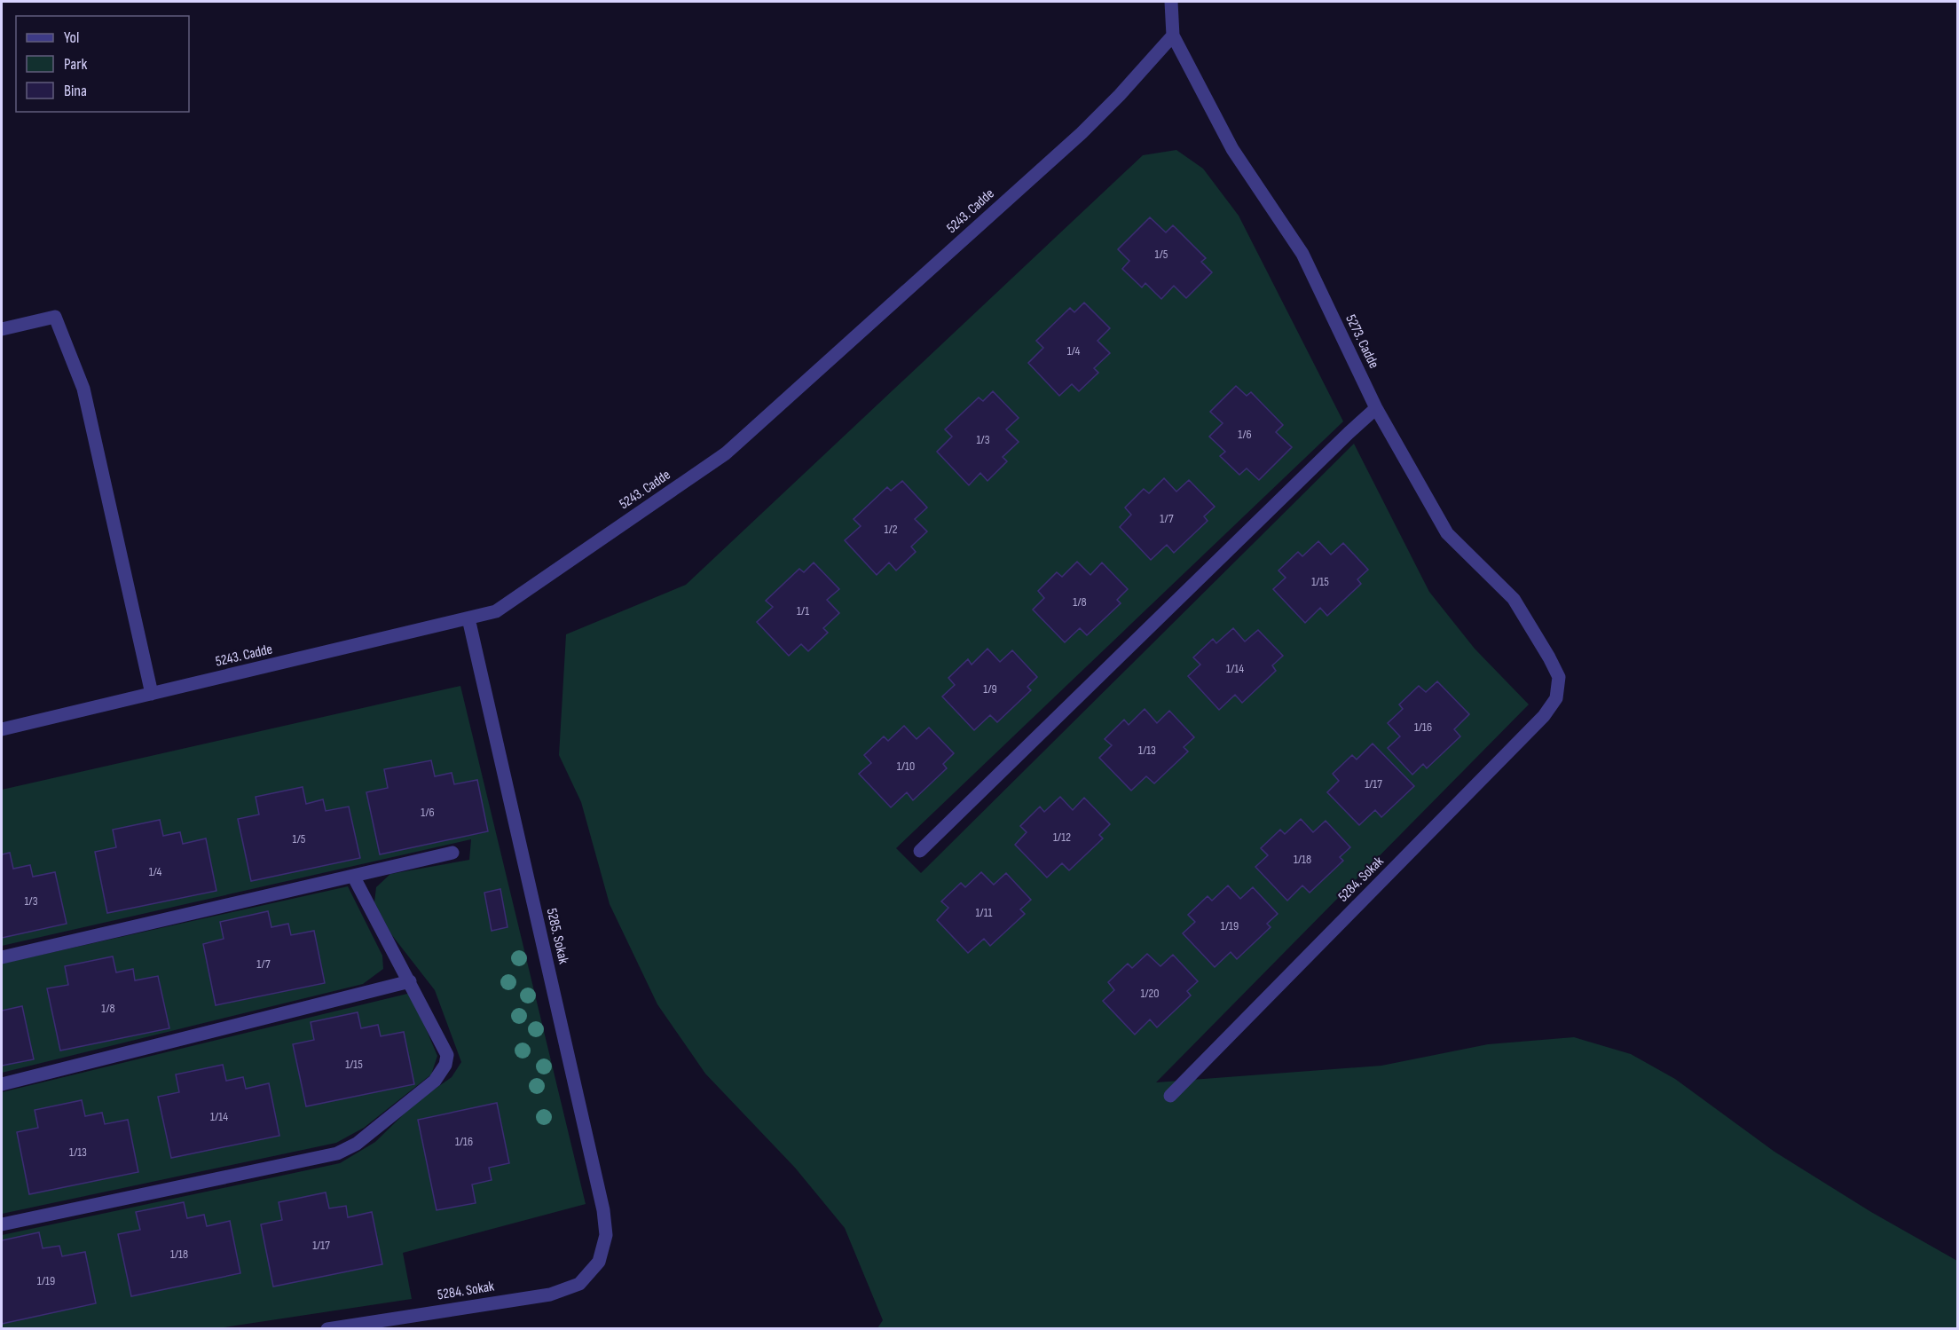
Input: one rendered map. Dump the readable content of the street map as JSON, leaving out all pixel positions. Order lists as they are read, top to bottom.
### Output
{
  "streets": {
    "street": [
      "5243. Cadde",
      "5273. Cadde",
      "5284. Sokak",
      "5285. Sokak"
    ]
  },
  "crossings": [
    ["5243. Cadde", "5273. Cadde"],
    ["5243. Cadde", "5285. Sokak"],
    ["5273. Cadde", "5284. Sokak"],
    ["5284. Sokak", "5285. Sokak"]
  ],
  "house_numbers": [
    "1/5",
    "1/4",
    "1/6",
    "1/3",
    "1/7",
    "1/2",
    "1/15",
    "1/8",
    "1/1",
    "1/14",
    "1/9",
    "1/16",
    "1/13",
    "1/10",
    "1/17",
    "1/6",
    "1/12",
    "1/5",
    "1/18",
    "1/4",
    "1/3",
    "1/11",
    "1/19",
    "1/7",
    "1/20",
    "1/8",
    "1/15",
    "1/14",
    "1/16",
    "1/13",
    "1/17",
    "1/18",
    "1/19"
  ],
  "legend": ["Yol", "Park", "Bina"]
}
